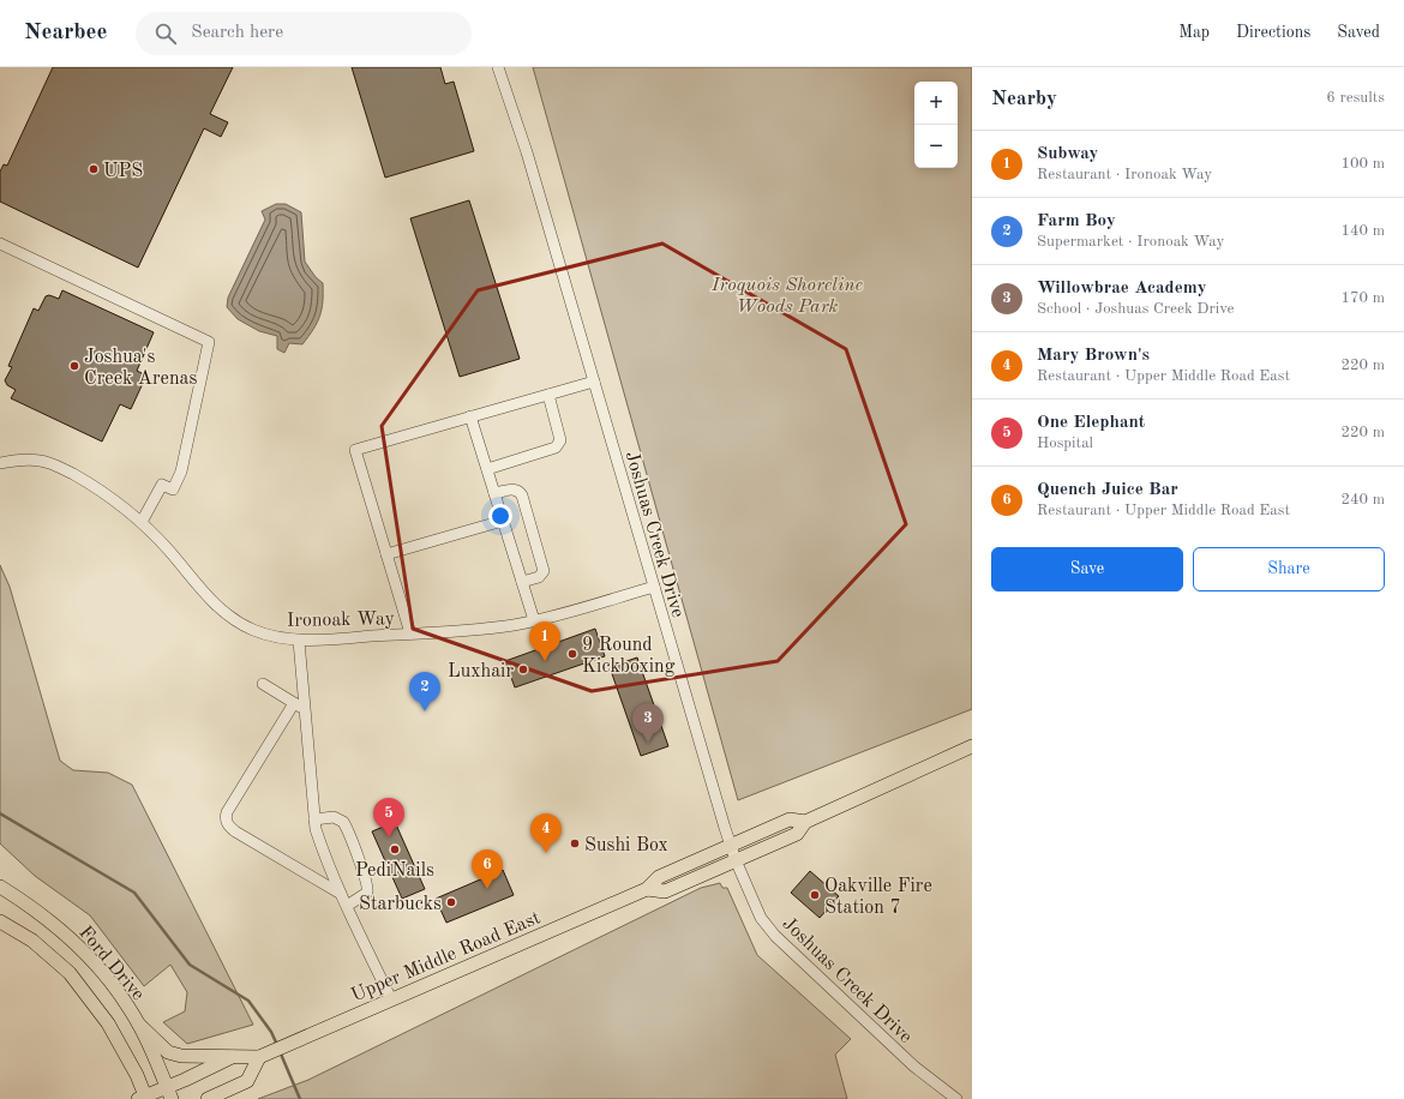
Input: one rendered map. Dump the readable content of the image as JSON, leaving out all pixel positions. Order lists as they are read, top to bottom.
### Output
{
  "streets": {
    "main road": ["Upper Middle Road East", "Ford Drive"],
    "street": ["Joshuas Creek Drive", "Ironoak Way"]
  },
  "crossings": [
    ["Joshuas Creek Drive", "Ironoak Way"],
    ["Joshuas Creek Drive", "Upper Middle Road East"],
    ["Upper Middle Road East", "Ford Drive"]
  ],
  "parks": ["Iroquois Shoreline Woods Park"],
  "places": [
    "UPS",
    "Joshua's Creek Arenas",
    "9 Round Kickboxing",
    "Luxhair",
    "Sushi Box",
    "PediNails",
    "Oakville Fire Station 7",
    "Starbucks"
  ],
  "page": {
    "header": "Nearbee",
    "search": "Search here",
    "nav": ["Map", "Directions", "Saved"],
    "heading": ["Nearby", "6 results"],
    "map_buttons": ["+", "−"],
    "list": [
      {
        "mark": "1",
        "name": "Subway",
        "note": "Restaurant · Ironoak Way",
        "value": "100 m"
      },
      {
        "mark": "2",
        "name": "Farm Boy",
        "note": "Supermarket · Ironoak Way",
        "value": "140 m"
      },
      {
        "mark": "3",
        "name": "Willowbrae Academy",
        "note": "School · Joshuas Creek Drive",
        "value": "170 m"
      },
      {
        "mark": "4",
        "name": "Mary Brown's",
        "note": "Restaurant · Upper Middle Road East",
        "value": "220 m"
      },
      {
        "mark": "5",
        "name": "One Elephant",
        "note": "Hospital",
        "value": "220 m"
      },
      {
        "mark": "6",
        "name": "Quench Juice Bar",
        "note": "Restaurant · Upper Middle Road East",
        "value": "240 m"
      }
    ],
    "buttons": ["Save", "Share"],
    "pins": [
      "1",
      "2",
      "3",
      "5",
      "4",
      "6"
    ]
  }
}
